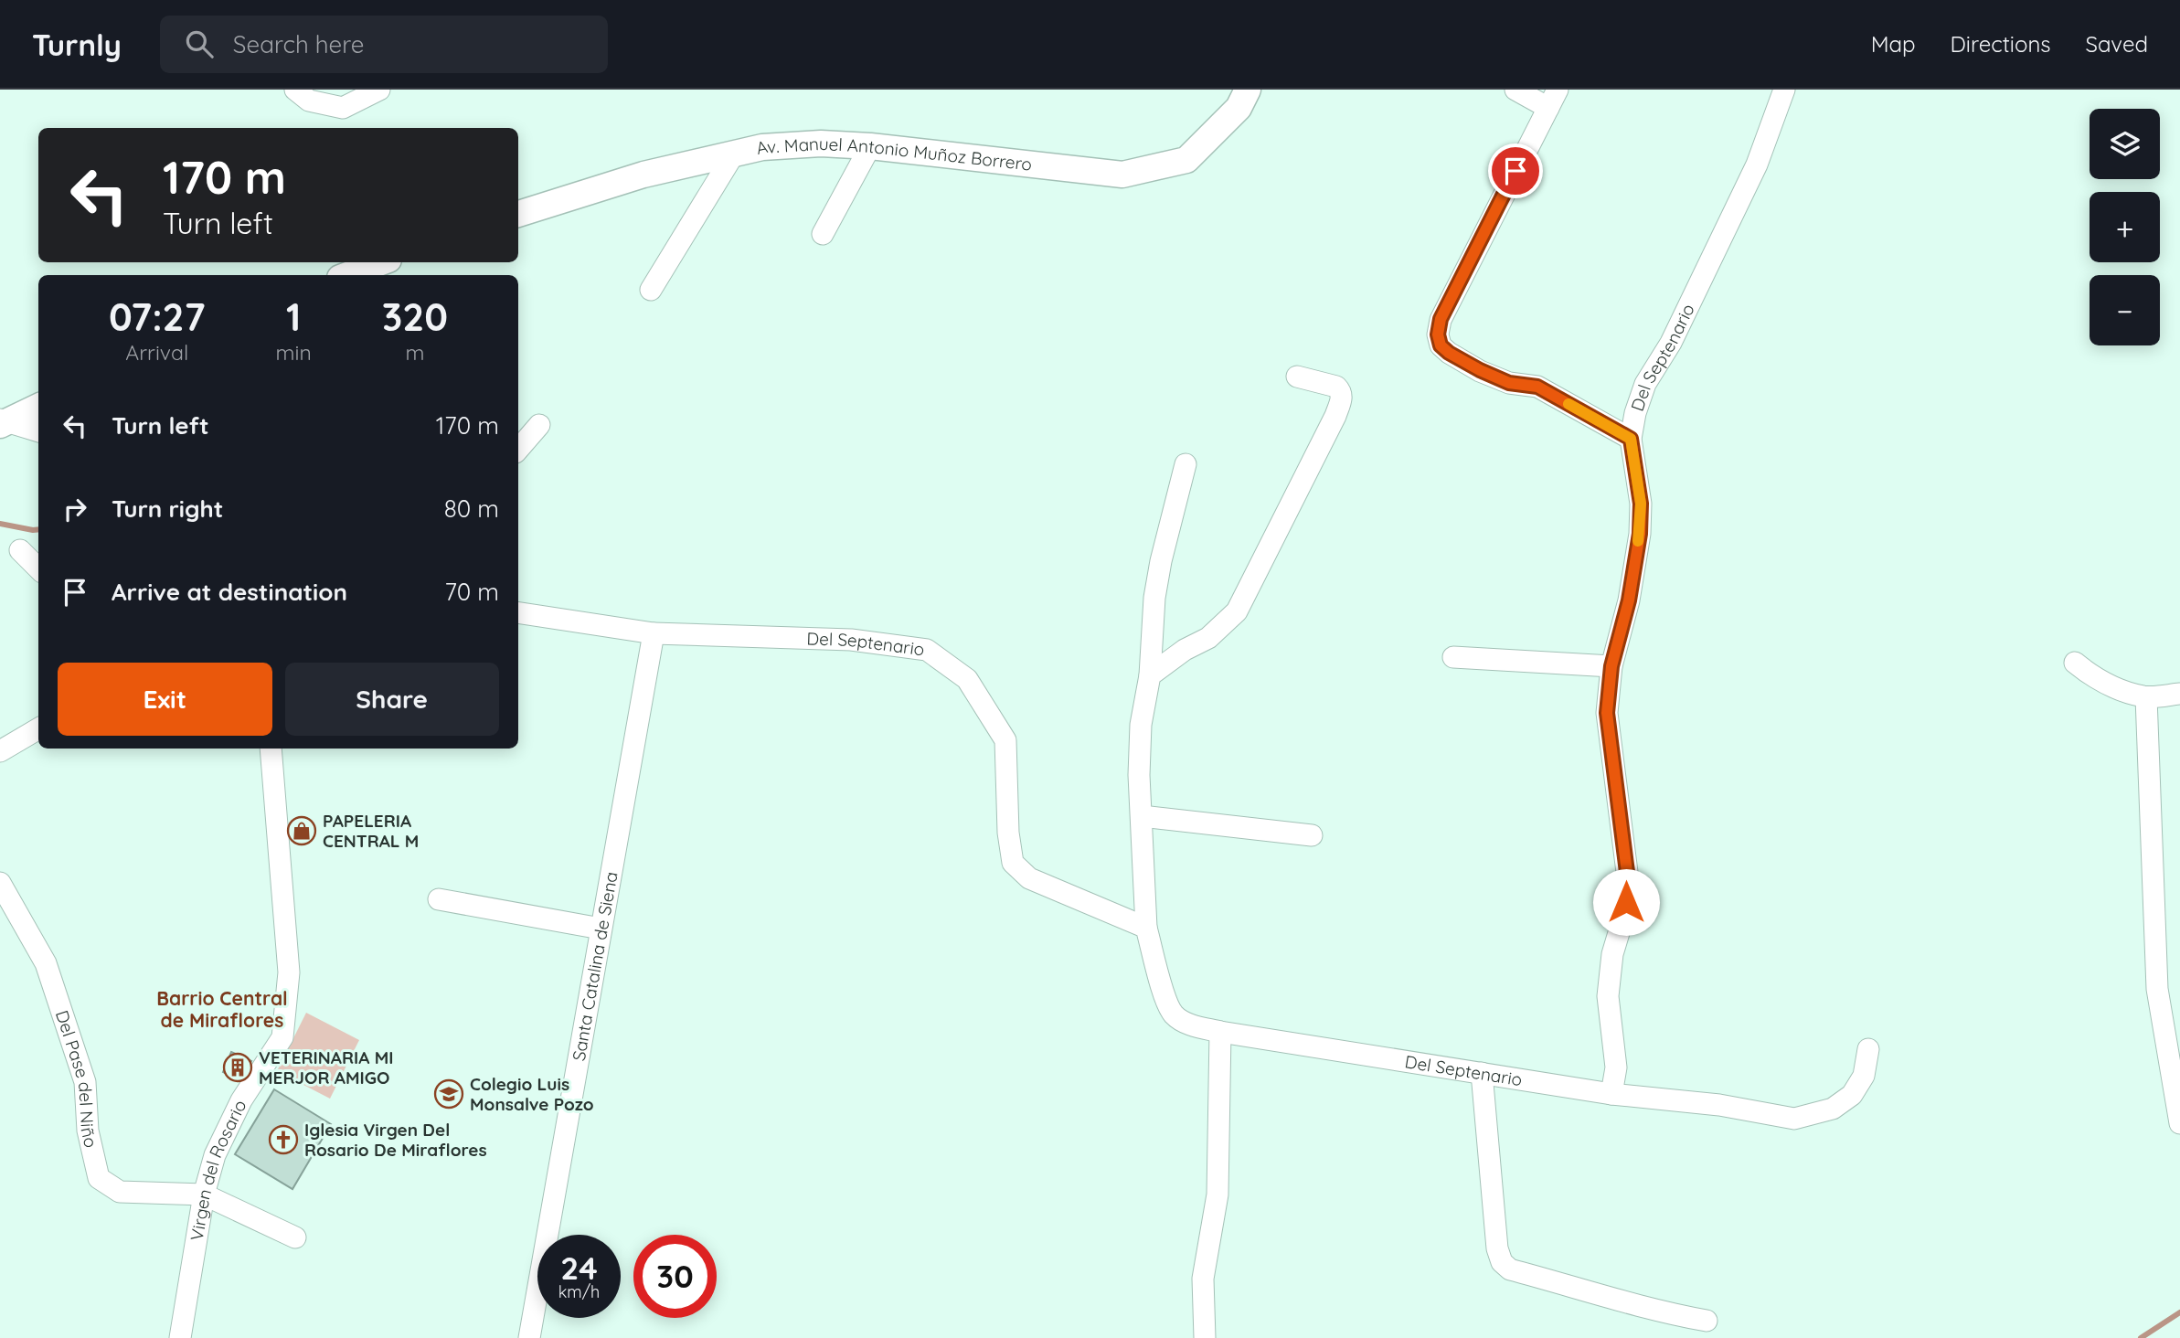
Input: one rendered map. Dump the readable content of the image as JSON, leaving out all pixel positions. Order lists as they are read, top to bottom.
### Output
{
  "streets": {
    "street": [
      "Av. Manuel Antonio Muñoz Borrero",
      "Del Septenario",
      "Santa Catalina de Siena",
      "Del Pase del Niño",
      "Virgen del Rosario"
    ]
  },
  "crossings": [
    ["Del Septenario", "Santa Catalina de Siena"],
    ["Del Pase del Niño", "Virgen del Rosario"]
  ],
  "districts": ["Barrio Central de Miraflores"],
  "places": {
    "shop": ["PAPELERIA CENTRAL M"],
    "building": ["VETERINARIA MI MERJOR AMIGO"],
    "school or university": ["Colegio Luis Monsalve Pozo"],
    "church": ["Iglesia Virgen Del Rosario De Miraflores"]
  },
  "page": {
    "header": "Turnly",
    "search": "Search here",
    "nav": ["Map", "Directions", "Saved"],
    "map_buttons": ["+", "−"],
    "turn": ["170 m", "Turn left"],
    "eta": [
      "07:27",
      "Arrival",
      "1",
      "min",
      "320",
      "m"
    ],
    "list": [
      {
        "name": "Turn left",
        "value": "170 m"
      },
      {
        "name": "Turn right",
        "value": "80 m"
      },
      {
        "name": "Arrive at destination",
        "value": "70 m"
      }
    ],
    "buttons": ["Exit", "Share"],
    "speed": "24 km/h",
    "limit": "30"
  }
}
